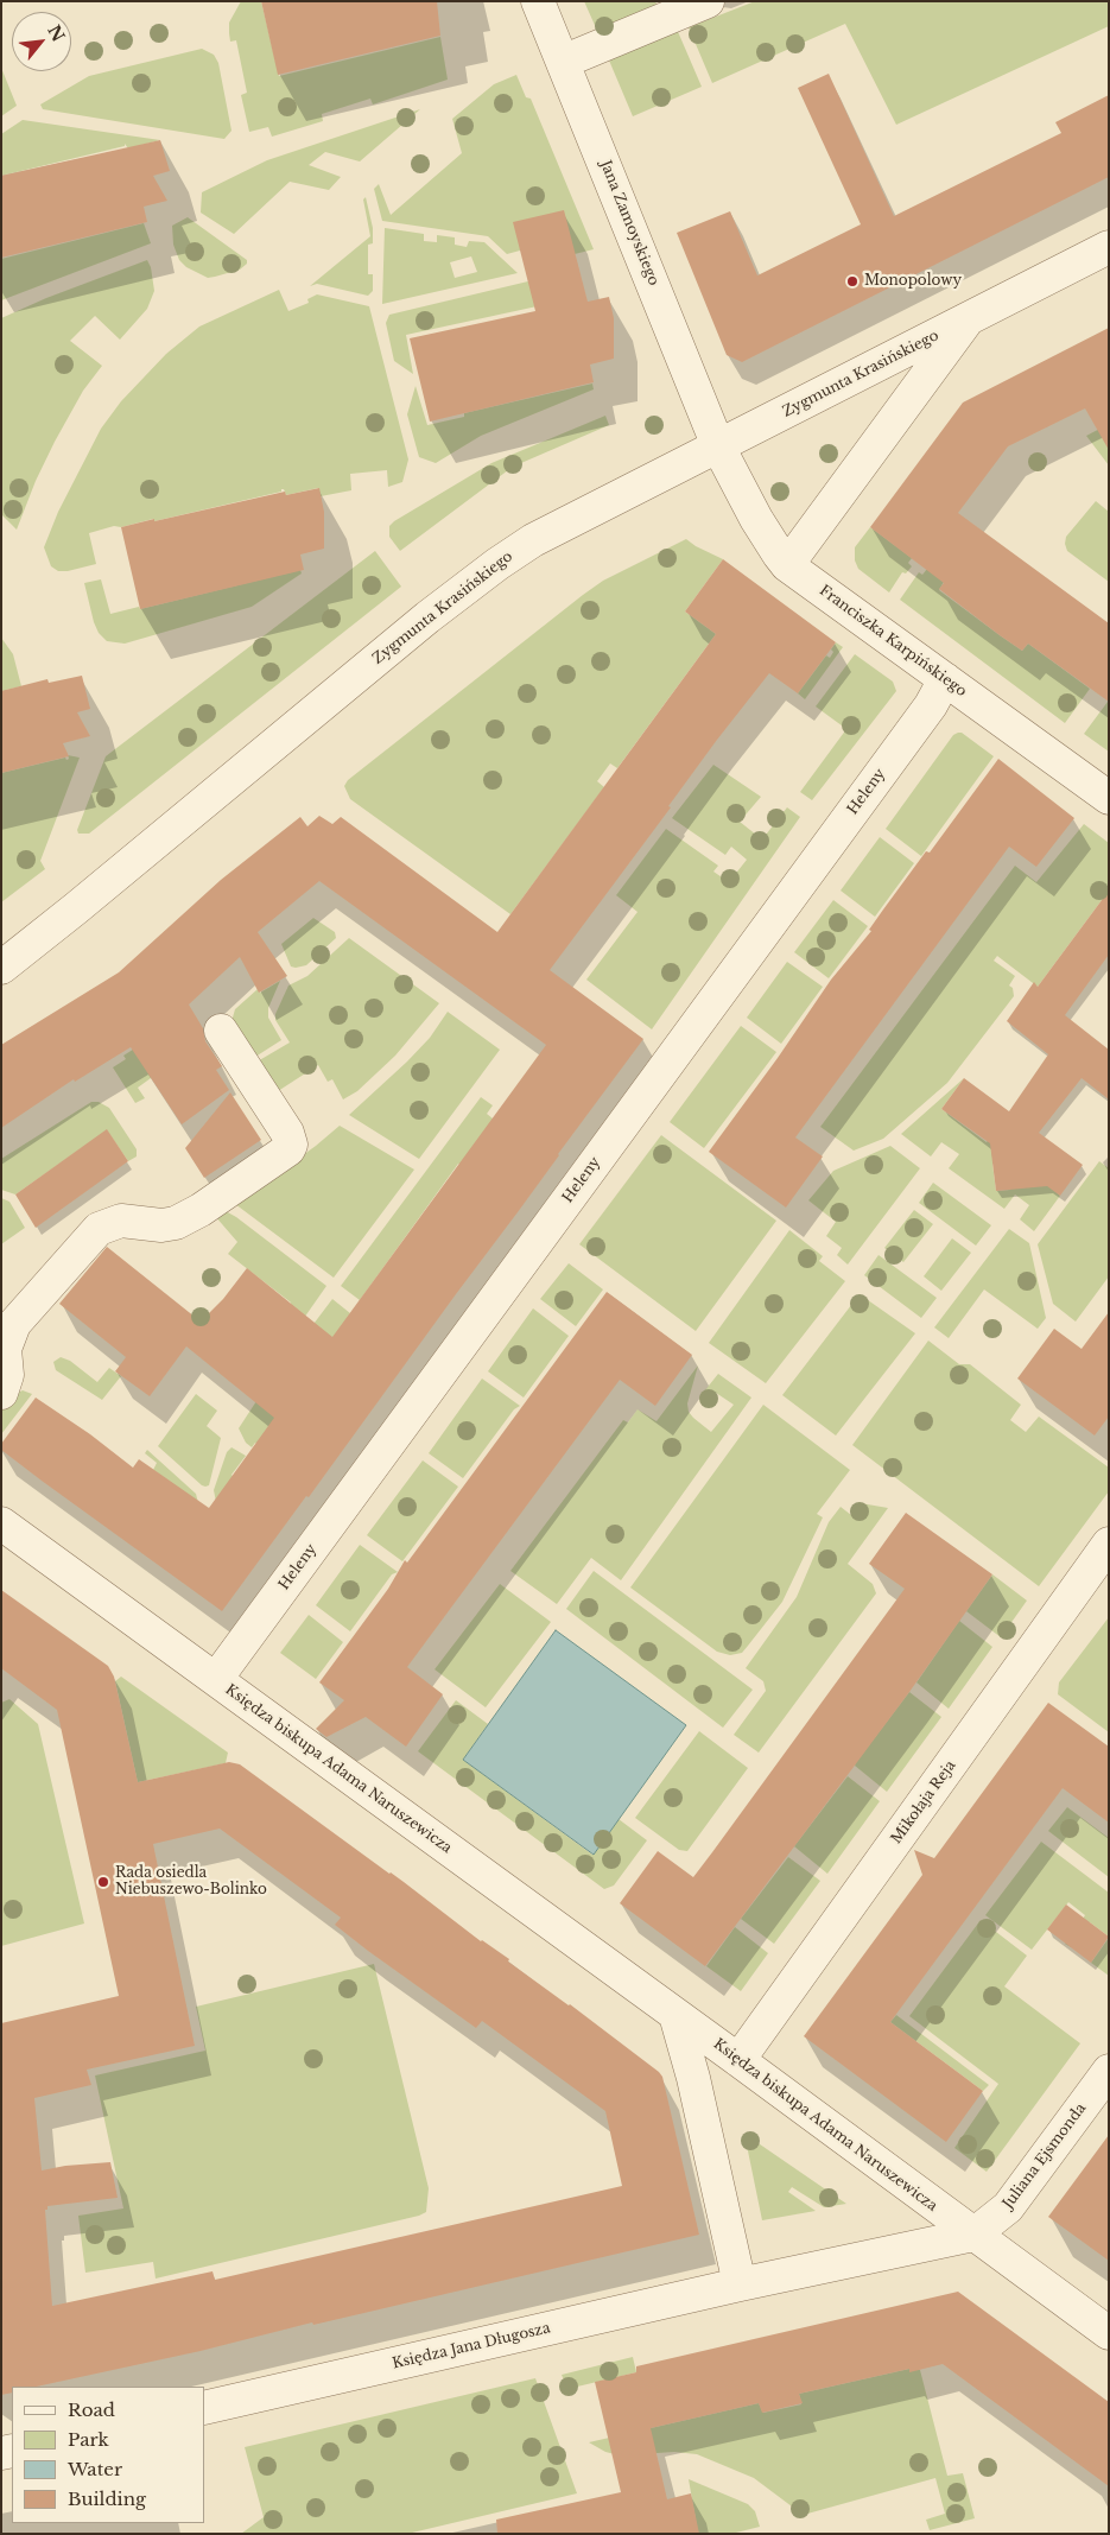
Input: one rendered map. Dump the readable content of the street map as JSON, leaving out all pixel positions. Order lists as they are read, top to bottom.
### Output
{
  "streets": {
    "street": [
      "Jana Zamoyskiego",
      "Zygmunta Krasińskiego",
      "Franciszka Karpińskiego",
      "Heleny",
      "Księdza biskupa Adama Naruszewicza",
      "Mikołaja Reja",
      "Juliana Ejsmonda",
      "Księdza Jana Długosza"
    ]
  },
  "crossings": [
    ["Jana Zamoyskiego", "Zygmunta Krasińskiego"],
    ["Jana Zamoyskiego", "Franciszka Karpińskiego"],
    ["Zygmunta Krasińskiego", "Franciszka Karpińskiego"],
    ["Franciszka Karpińskiego", "Heleny"],
    ["Heleny", "Księdza biskupa Adama Naruszewicza"],
    ["Księdza biskupa Adama Naruszewicza", "Mikołaja Reja"],
    ["Księdza biskupa Adama Naruszewicza", "Juliana Ejsmonda"]
  ],
  "places": ["Monopolowy", "Rada osiedla Niebuszewo-Bolinko"],
  "legend": [
    "Road",
    "Park",
    "Water",
    "Building"
  ],
  "north": "top right"
}
